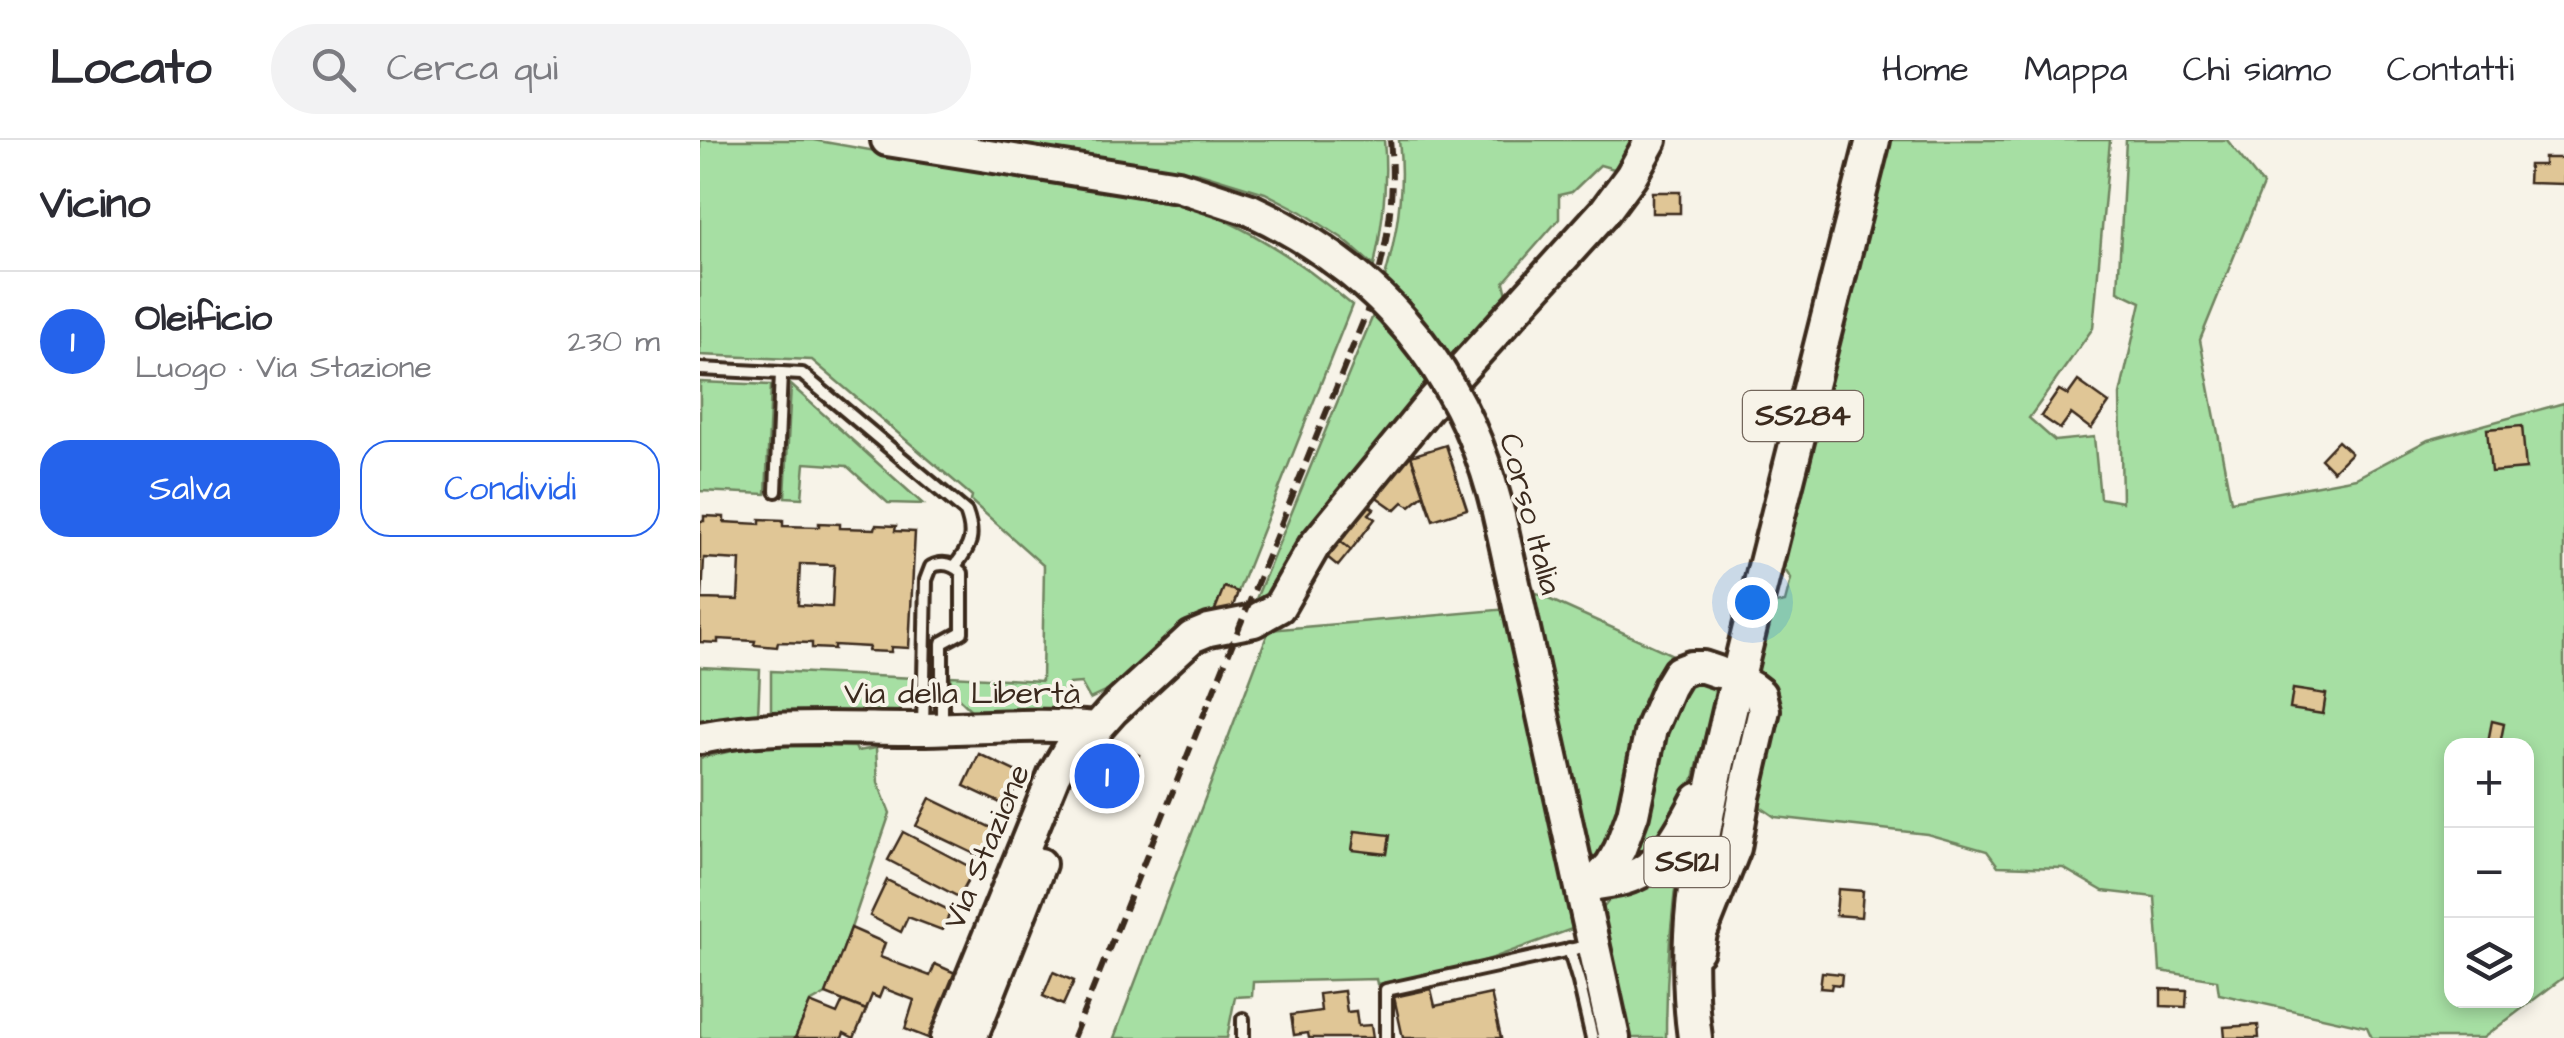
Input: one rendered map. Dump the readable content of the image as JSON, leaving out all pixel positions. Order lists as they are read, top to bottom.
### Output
{
  "streets": {
    "main road": [
      "SS284",
      "Corso Italia",
      "Via della Libertà",
      "Via Stazione",
      "SS121"
    ]
  },
  "crossings": [
    ["SS284", "SS121"],
    ["Via della Libertà", "Via Stazione"]
  ],
  "page": {
    "header": "Locato",
    "search": "Cerca qui",
    "nav": [
      "Home",
      "Mappa",
      "Chi siamo",
      "Contatti"
    ],
    "heading": "Vicino",
    "list": [
      {
        "mark": "1",
        "name": "Oleificio",
        "note": "Luogo · Via Stazione",
        "value": "230 m"
      }
    ],
    "buttons": ["Salva", "Condividi"],
    "map_buttons": ["+", "−"],
    "pins": "1"
  }
}
